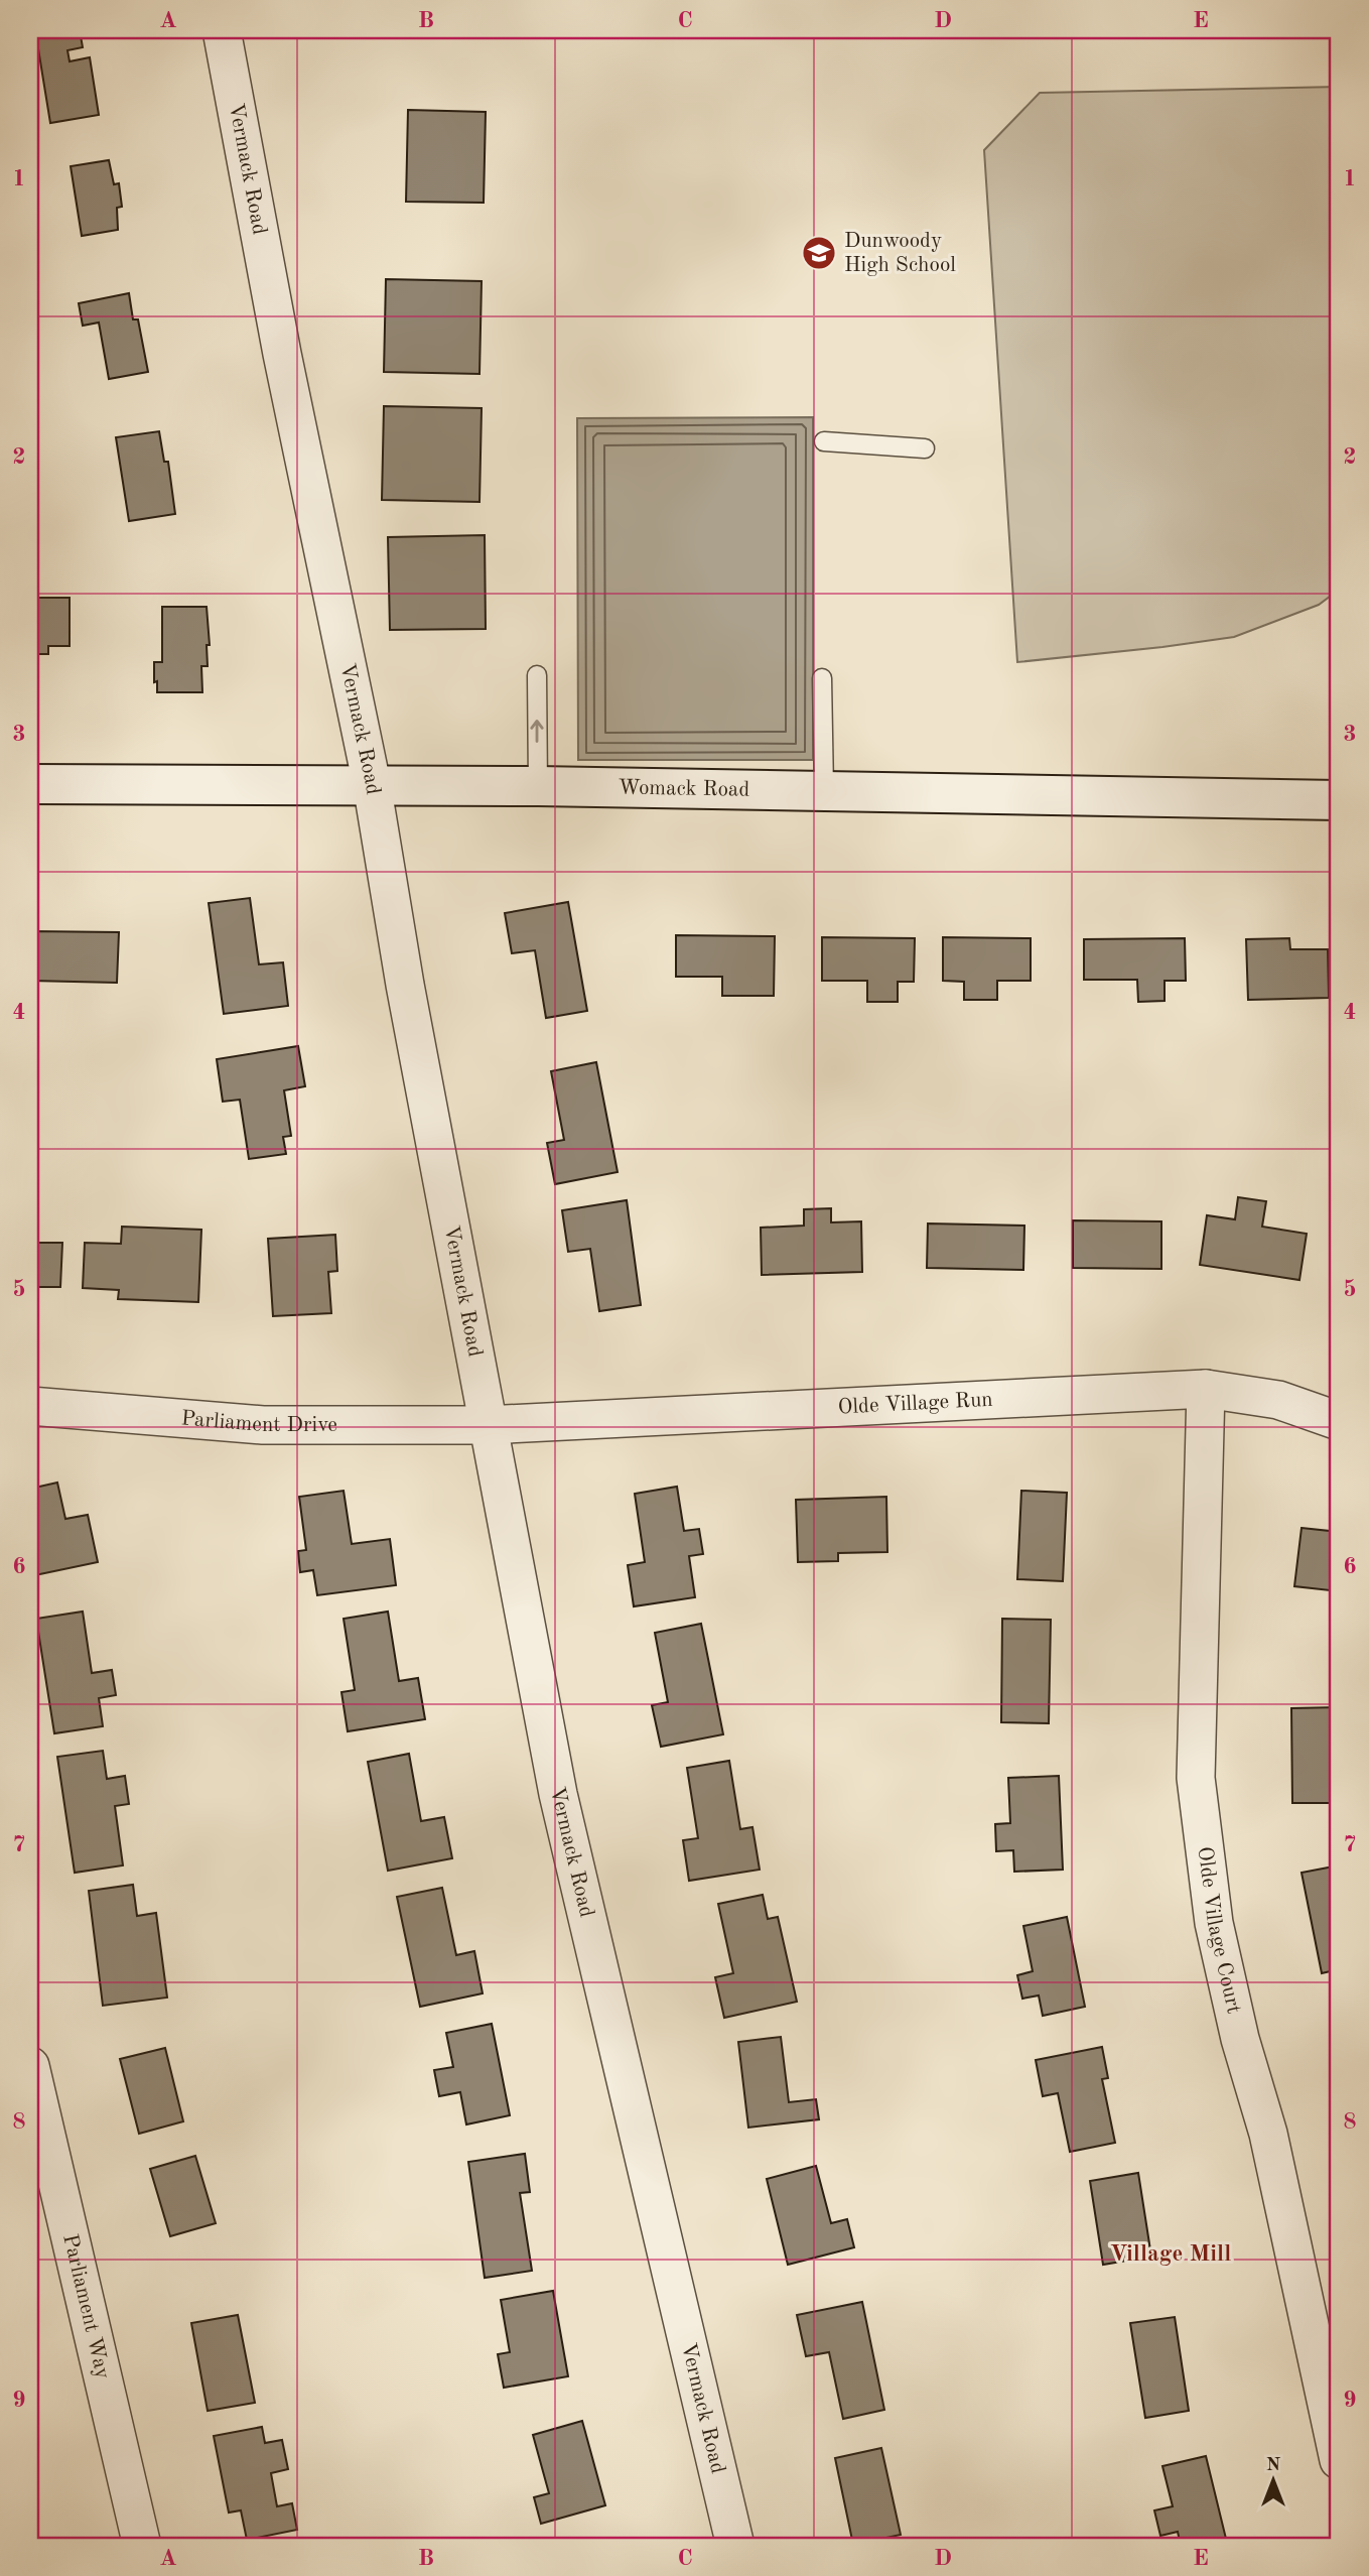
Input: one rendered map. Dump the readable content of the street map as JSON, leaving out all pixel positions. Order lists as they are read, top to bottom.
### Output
{
  "streets": {
    "street": [
      "Vermack Road",
      "Womack Road",
      "Olde Village Run",
      "Parliament Drive",
      "Olde Village Court",
      "Parliament Way"
    ]
  },
  "crossings": [
    ["Vermack Road", "Womack Road"],
    ["Vermack Road", "Olde Village Run"],
    ["Vermack Road", "Parliament Drive"],
    ["Olde Village Run", "Parliament Drive"],
    ["Olde Village Run", "Olde Village Court"]
  ],
  "districts": ["Village Mill"],
  "places": {
    "school or university": ["Dunwoody High School"]
  },
  "north": "top",
  "grid": {
    "columns": [
      "A",
      "B",
      "C",
      "D",
      "E"
    ],
    "rows": [
      "1",
      "2",
      "3",
      "4",
      "5",
      "6",
      "7",
      "8",
      "9"
    ]
  }
}
